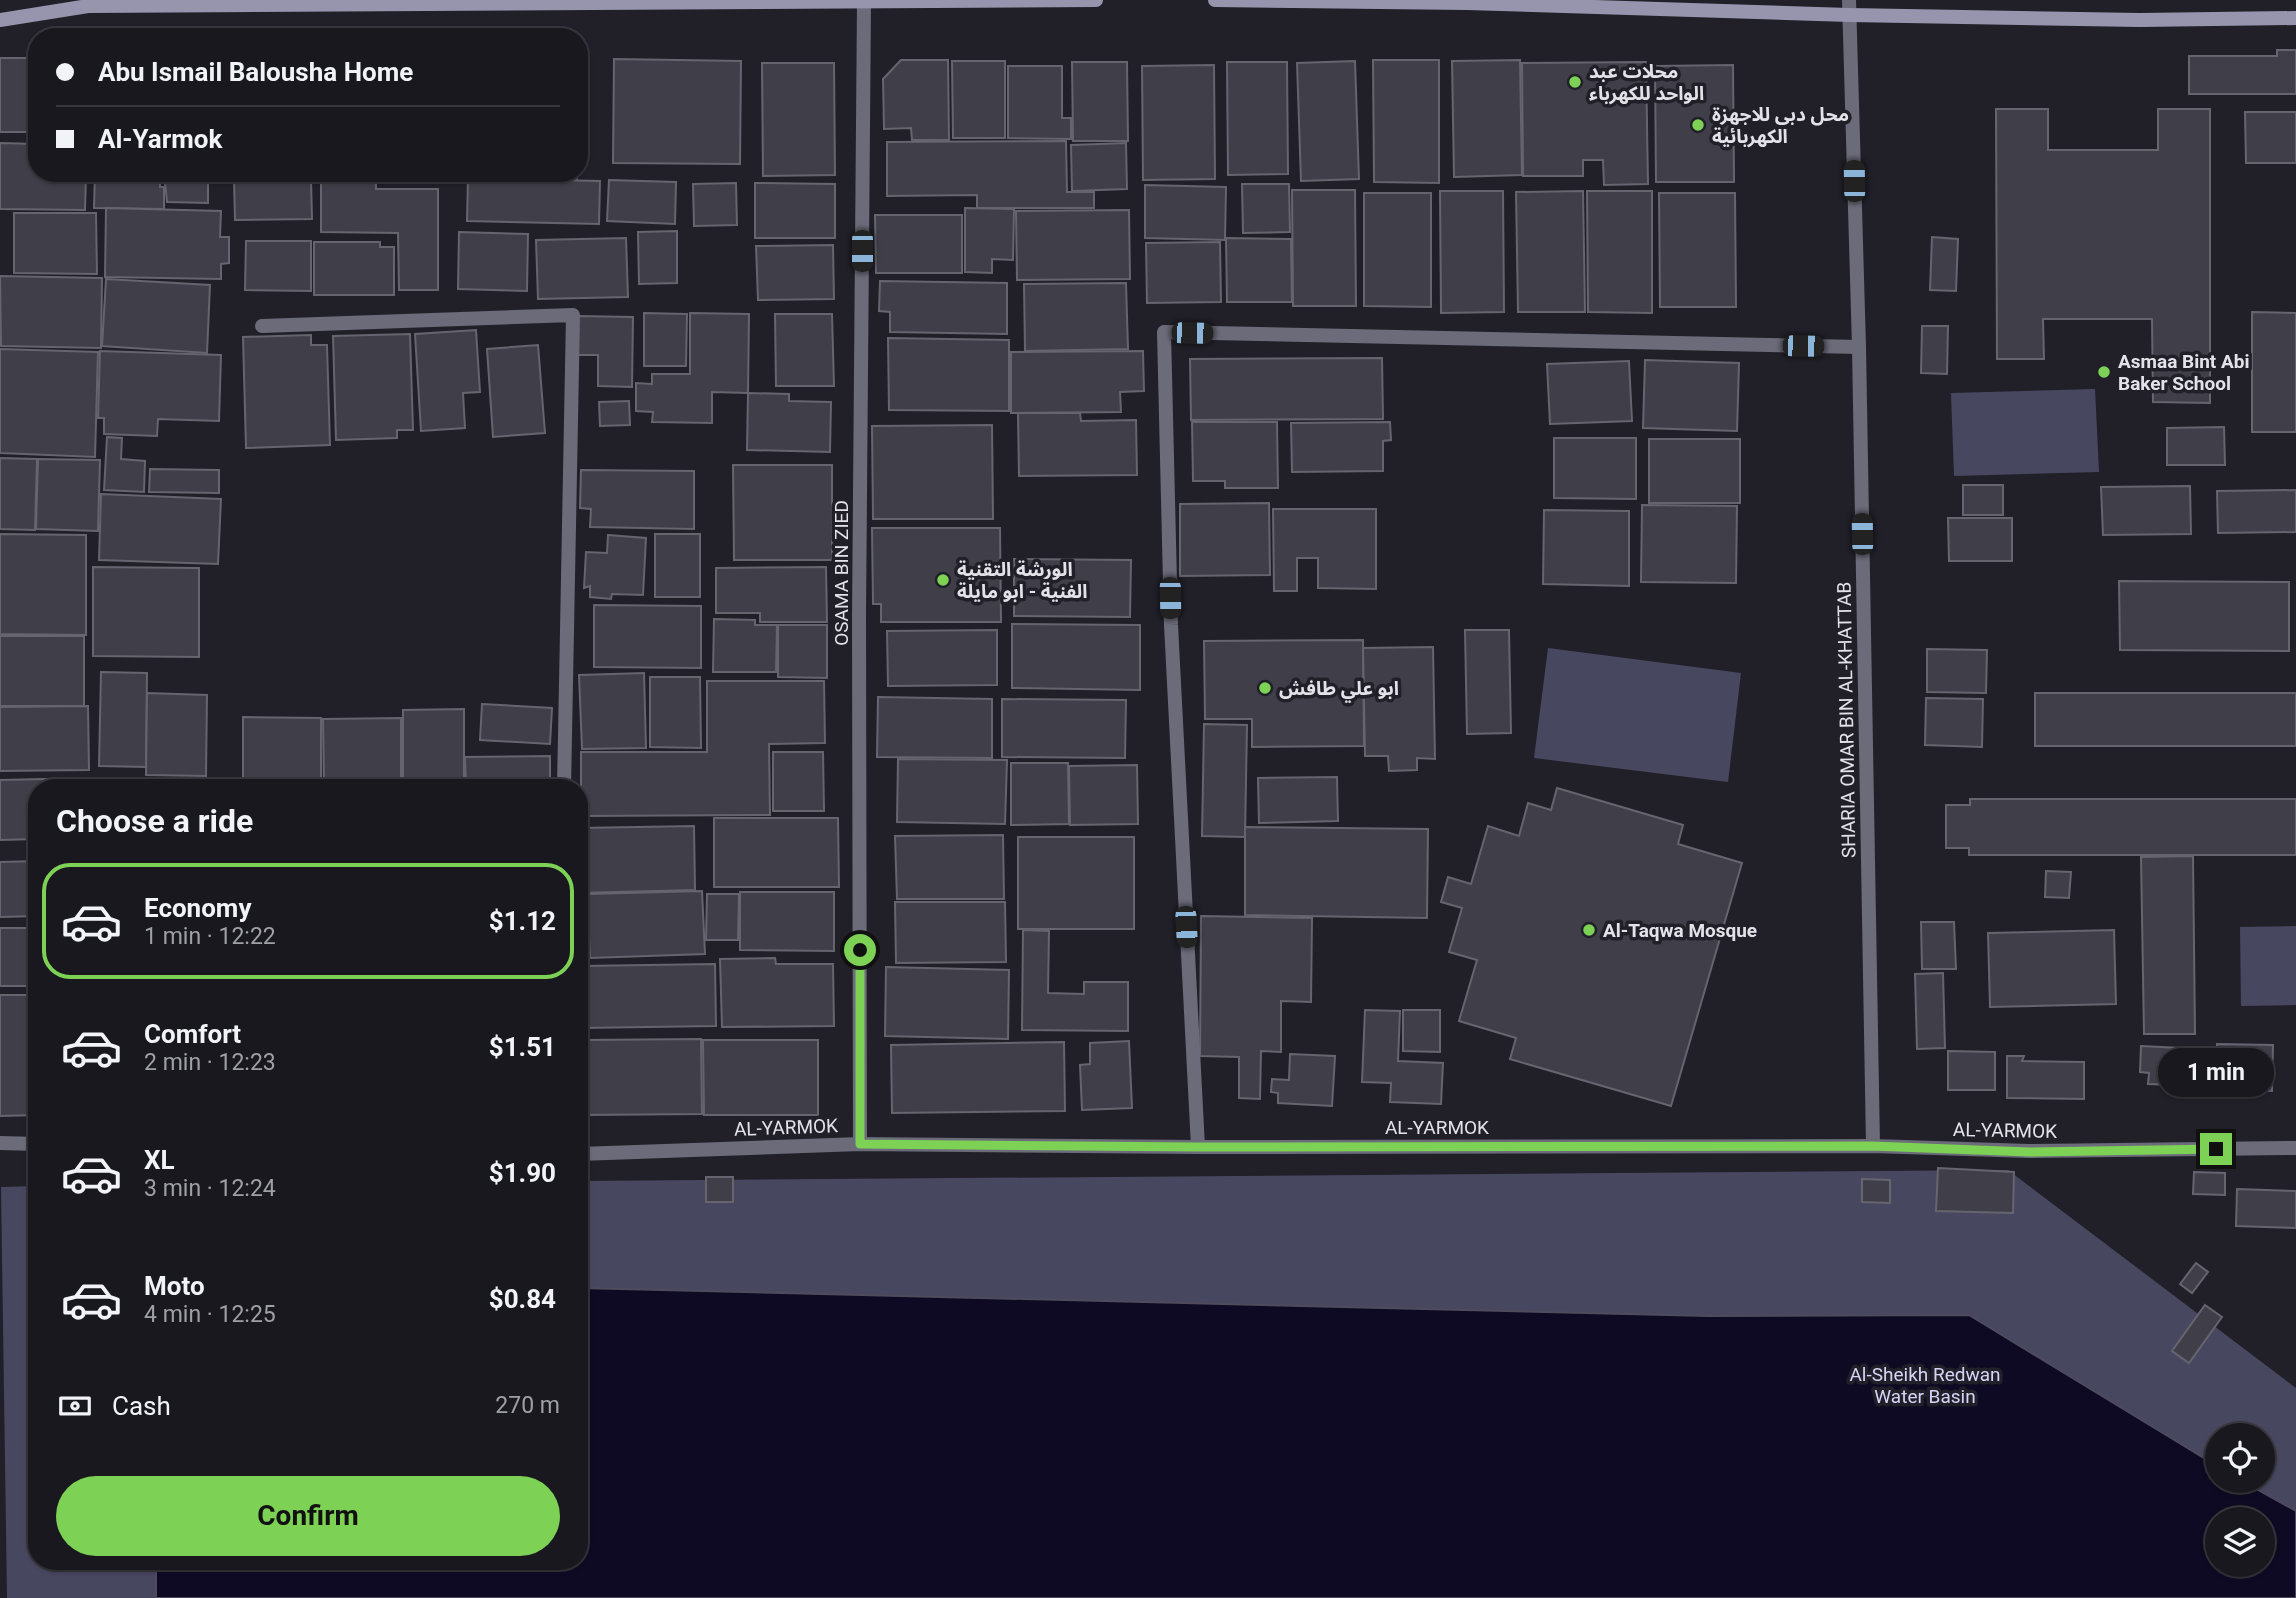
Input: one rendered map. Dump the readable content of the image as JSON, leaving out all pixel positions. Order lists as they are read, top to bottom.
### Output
{
  "streets": {
    "street": ["OSAMA BIN ZIED", "SHARIA OMAR BIN AL-KHATTAB", "AL-YARMOK"]
  },
  "crossings": [
    ["OSAMA BIN ZIED", "AL-YARMOK"],
    ["SHARIA OMAR BIN AL-KHATTAB", "AL-YARMOK"]
  ],
  "parks": ["Al-Sheikh Redwan Water Basin"],
  "places": [
    "محلات عبد الواحد للكهرباء",
    "محل دبي للاجهزة الكهربائية",
    "Asmaa Bint Abi Baker School",
    "الورشة التقنية الفنية - ابو مايلة",
    "ابو علي طافش",
    "Al-Taqwa Mosque"
  ],
  "page": {
    "banner": ["Abu Ismail Balousha Home", "Al-Yarmok"],
    "heading": "Choose a ride",
    "list": [
      {
        "name": "Economy",
        "note": "1 min · 12:22",
        "value": "$1.12"
      },
      {
        "name": "Comfort",
        "note": "2 min · 12:23",
        "value": "$1.51"
      },
      {
        "name": "XL",
        "note": "3 min · 12:24",
        "value": "$1.90"
      },
      {
        "name": "Moto",
        "note": "4 min · 12:25",
        "value": "$0.84"
      }
    ],
    "bubble": "1 min",
    "pay": ["Cash", "270 m"],
    "buttons": "Confirm"
  }
}
